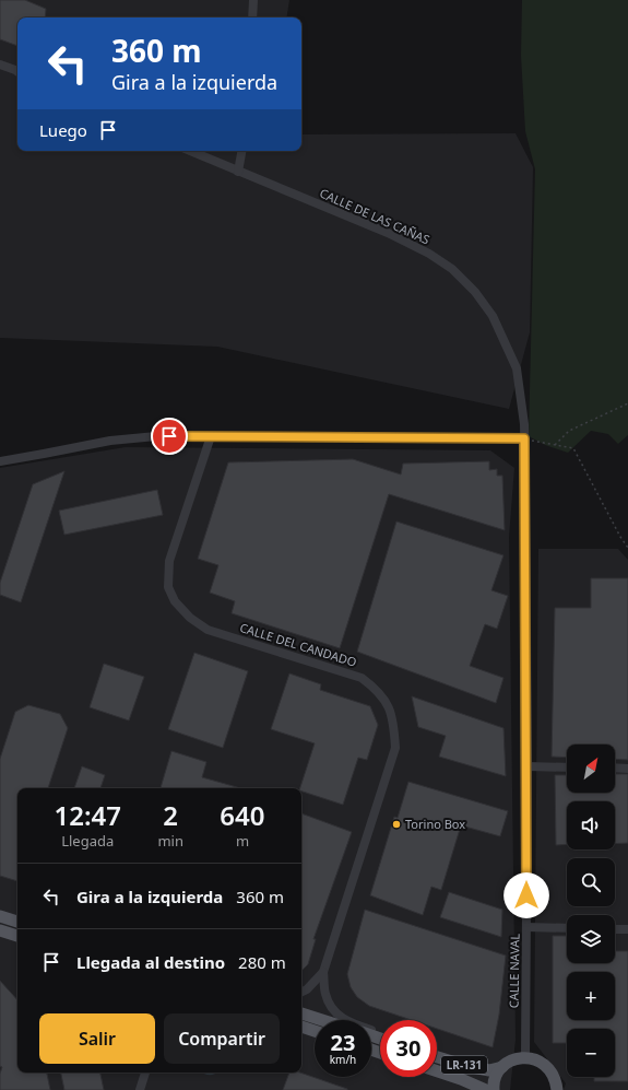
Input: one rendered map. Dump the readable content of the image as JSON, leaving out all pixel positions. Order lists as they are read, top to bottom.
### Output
{
  "streets": {
    "main road": ["LR-131"],
    "street": ["CALLE DE LAS CAÑAS", "CALLE DEL CANDADO", "CALLE NAVAL"]
  },
  "crossings": [
    ["CALLE DE LAS CAÑAS", "CALLE NAVAL"]
  ],
  "places": ["Torino Box"],
  "north": "top right",
  "page": {
    "turn": ["360 m", "Gira a la izquierda"],
    "then": "Luego",
    "map_buttons": ["+", "−"],
    "eta": [
      "12:47",
      "Llegada",
      "2",
      "min",
      "640",
      "m"
    ],
    "list": [
      {
        "name": "Gira a la izquierda",
        "value": "360 m"
      },
      {
        "name": "Llegada al destino",
        "value": "280 m"
      }
    ],
    "buttons": ["Salir", "Compartir"],
    "speed": "23 km/h",
    "limit": "30"
  }
}
